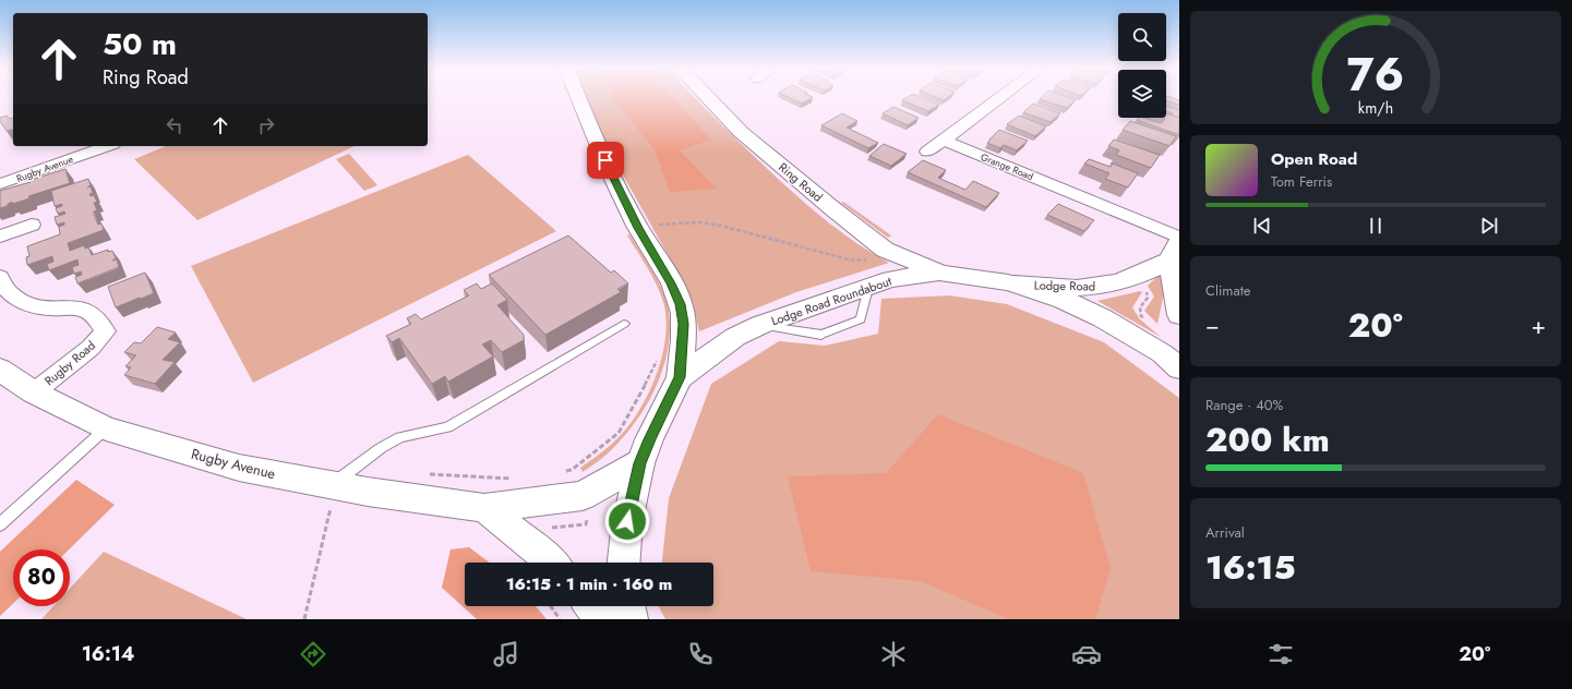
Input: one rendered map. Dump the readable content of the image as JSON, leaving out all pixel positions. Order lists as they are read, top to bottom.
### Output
{
  "streets": {
    "main road": [
      "Rugby Avenue",
      "Ring Road",
      "Lodge Road",
      "Lodge Road Roundabout"
    ],
    "street": ["Grange Road", "Rugby Road"]
  },
  "crossings": [
    ["Grange Road", "Lodge Road"],
    ["Rugby Avenue", "Lodge Road Roundabout"],
    ["Rugby Avenue", "Rugby Road"],
    ["Ring Road", "Lodge Road Roundabout"],
    ["Lodge Road", "Lodge Road Roundabout"]
  ],
  "page": {
    "turn": ["50 m", "Ring Road"],
    "song": ["Open Road", "Tom Ferris"],
    "tile": [
      "Climate",
      ["Range · 40%", "200 km"],
      ["Arrival", "16:15"]
    ],
    "heat": ["−", "20°", "+"],
    "limit": "80",
    "trip": "16:15 · 1 min · 160 m",
    "tabs": ["16:14", "20°"],
    "gauge": ["76", "km/h"]
  }
}
